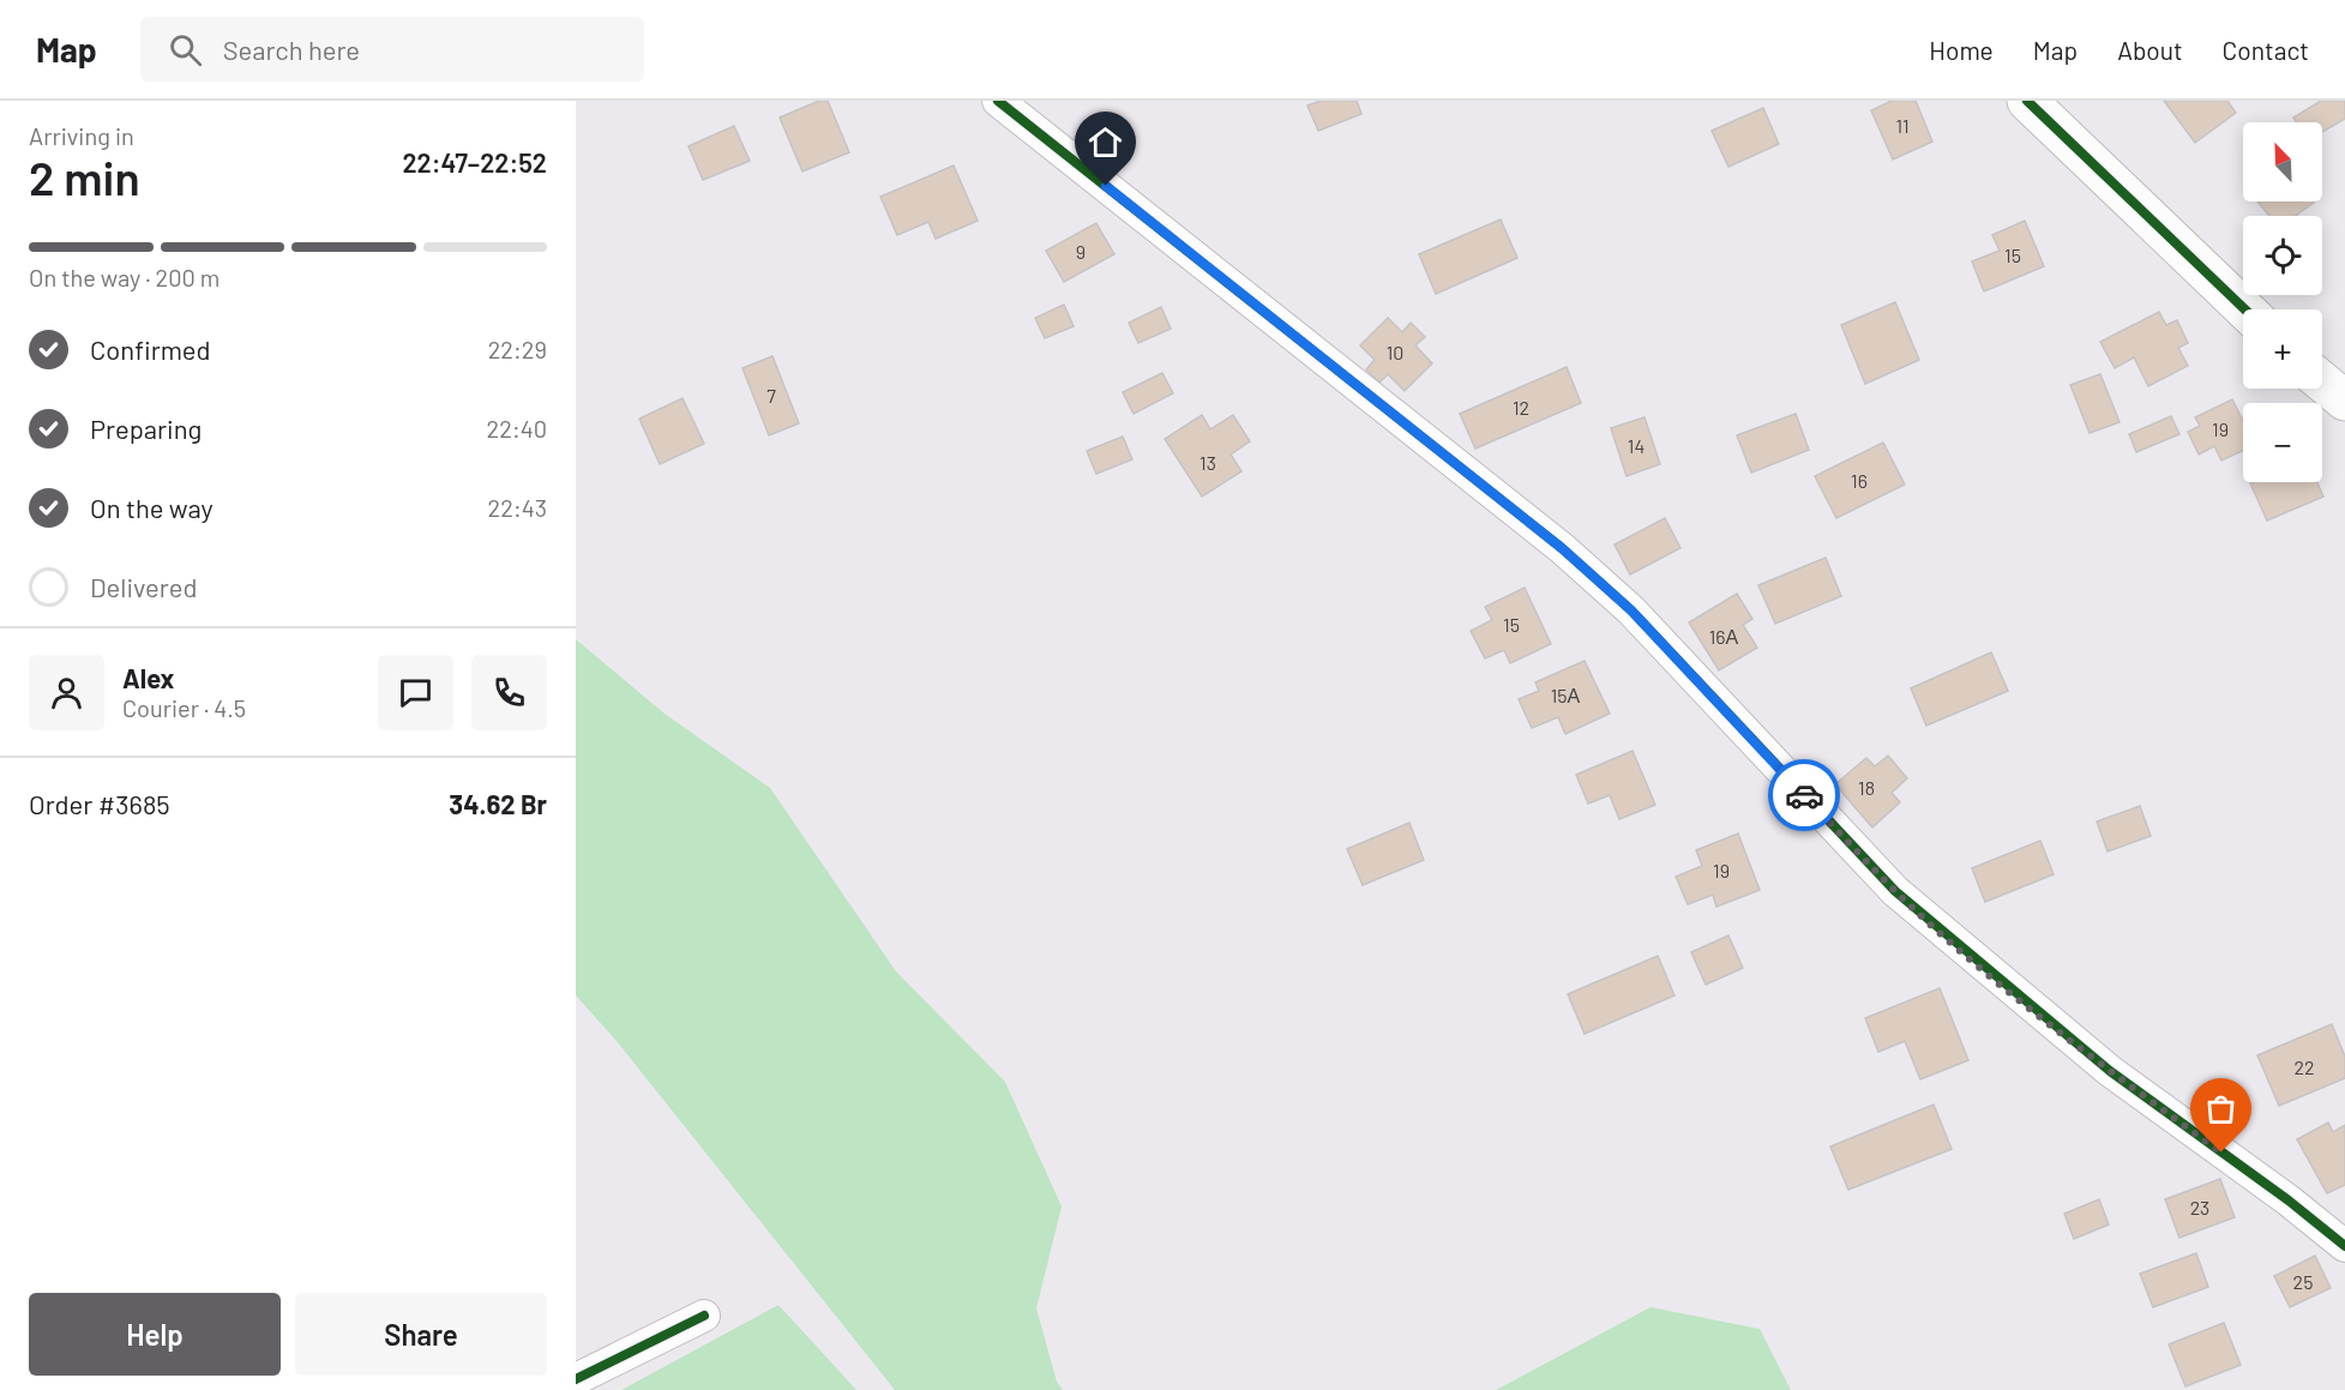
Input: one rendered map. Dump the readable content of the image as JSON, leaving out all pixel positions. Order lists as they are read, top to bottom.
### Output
{
  "house_numbers": [
    "11",
    "9",
    "15",
    "10",
    "7",
    "12",
    "19",
    "14",
    "13",
    "16",
    "15",
    "16А",
    "15А",
    "18",
    "19",
    "22",
    "23",
    "25"
  ],
  "north": "top left",
  "page": {
    "header": "Map",
    "search": "Search here",
    "nav": [
      "Home",
      "Map",
      "About",
      "Contact"
    ],
    "heading": ["2 min", "Arriving in", "22:47–22:52"],
    "panel": [
      "Alex",
      "Courier · 4.5",
      "Order #3685",
      "34.62 Br"
    ],
    "map_buttons": ["+", "−"],
    "bar": "On the way · 200 m",
    "list": [
      ["Confirmed", "22:29"],
      ["Preparing", "22:40"],
      ["On the way", "22:43"],
      "Delivered"
    ],
    "buttons": ["Help", "Share"]
  }
}
